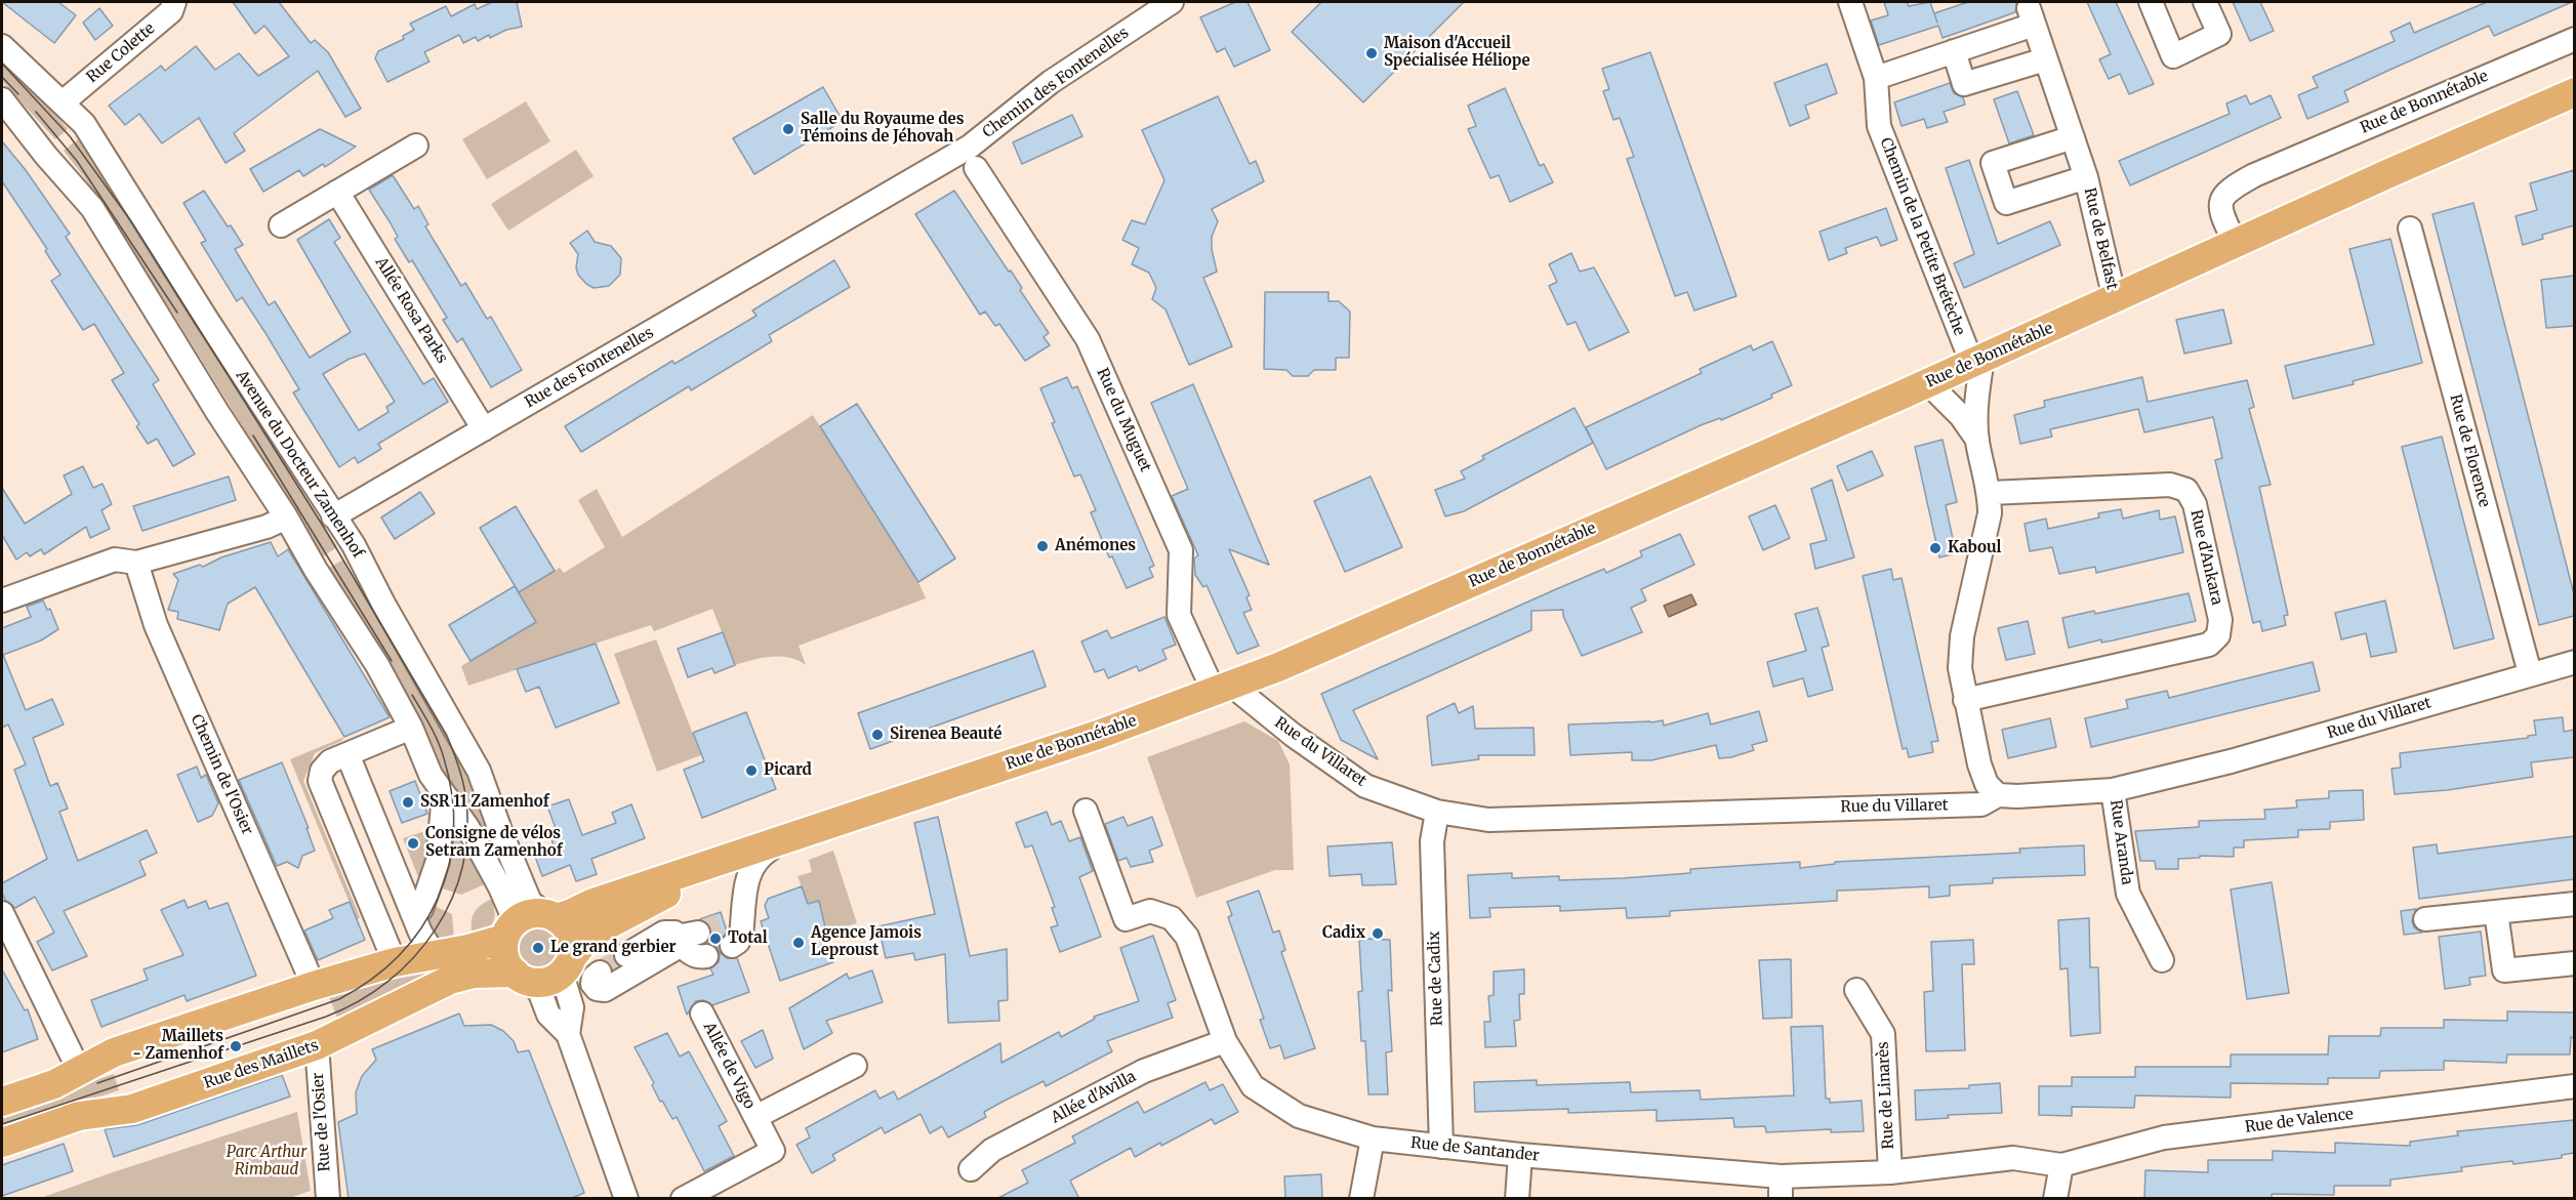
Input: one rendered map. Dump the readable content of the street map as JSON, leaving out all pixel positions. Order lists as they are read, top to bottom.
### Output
{
  "streets": {
    "main road": ["Rue de Bonnétable", "Rue des Maillets"],
    "street": [
      "Rue Colette",
      "Chemin des Fontenelles",
      "Chemin de la Petite Brétèche",
      "Rue de Belfast",
      "Allée Rosa Parks",
      "Rue des Fontenelles",
      "Rue du Muguet",
      "Rue de Florence",
      "Avenue du Docteur Zamenhof",
      "Rue d'Ankara",
      "Rue du Villaret",
      "Chemin de l'Osier",
      "Rue Aranda",
      "Rue de Cadix",
      "Allée de Vigo",
      "Rue de Linarès",
      "Allée d'Avilla",
      "Rue de Valence",
      "Rue de l'Osier",
      "Rue de Santander"
    ]
  },
  "crossings": [
    ["Rue Colette", "Avenue du Docteur Zamenhof"],
    ["Chemin des Fontenelles", "Rue des Fontenelles"],
    ["Rue de Bonnétable", "Chemin de la Petite Brétèche"],
    ["Rue de Bonnétable", "Rue de Belfast"],
    ["Rue de Bonnétable", "Rue du Muguet"],
    ["Rue de Bonnétable", "Avenue du Docteur Zamenhof"],
    ["Rue de Bonnétable", "Rue du Villaret"],
    ["Rue de Bonnétable", "Rue des Maillets"],
    ["Chemin de la Petite Brétèche", "Rue de Belfast"],
    ["Allée Rosa Parks", "Rue des Fontenelles"],
    ["Rue des Fontenelles", "Avenue du Docteur Zamenhof"],
    ["Rue du Muguet", "Rue du Villaret"],
    ["Rue de Florence", "Rue du Villaret"],
    ["Avenue du Docteur Zamenhof", "Rue des Maillets"],
    ["Rue du Villaret", "Rue Aranda"],
    ["Rue du Villaret", "Rue de Cadix"],
    ["Rue de Cadix", "Rue de Santander"],
    ["Rue des Maillets", "Rue de l'Osier"],
    ["Rue de Linarès", "Rue de Santander"],
    ["Allée d'Avilla", "Rue de Santander"],
    ["Rue de Valence", "Rue de Santander"]
  ],
  "parks": ["Parc Arthur Rimbaud"],
  "places": [
    "Maison d'Accueil Spécialisée Héliope",
    "Salle du Royaume des Témoins de Jéhovah",
    "Anémones",
    "Kaboul",
    "Sirenea Beauté",
    "Picard",
    "SSR 11 Zamenhof",
    "Consigne de vélos Setram Zamenhof",
    "Cadix",
    "Total",
    "Agence Jamois Leproust",
    "Le grand gerbier",
    "Maillets - Zamenhof"
  ]
}
